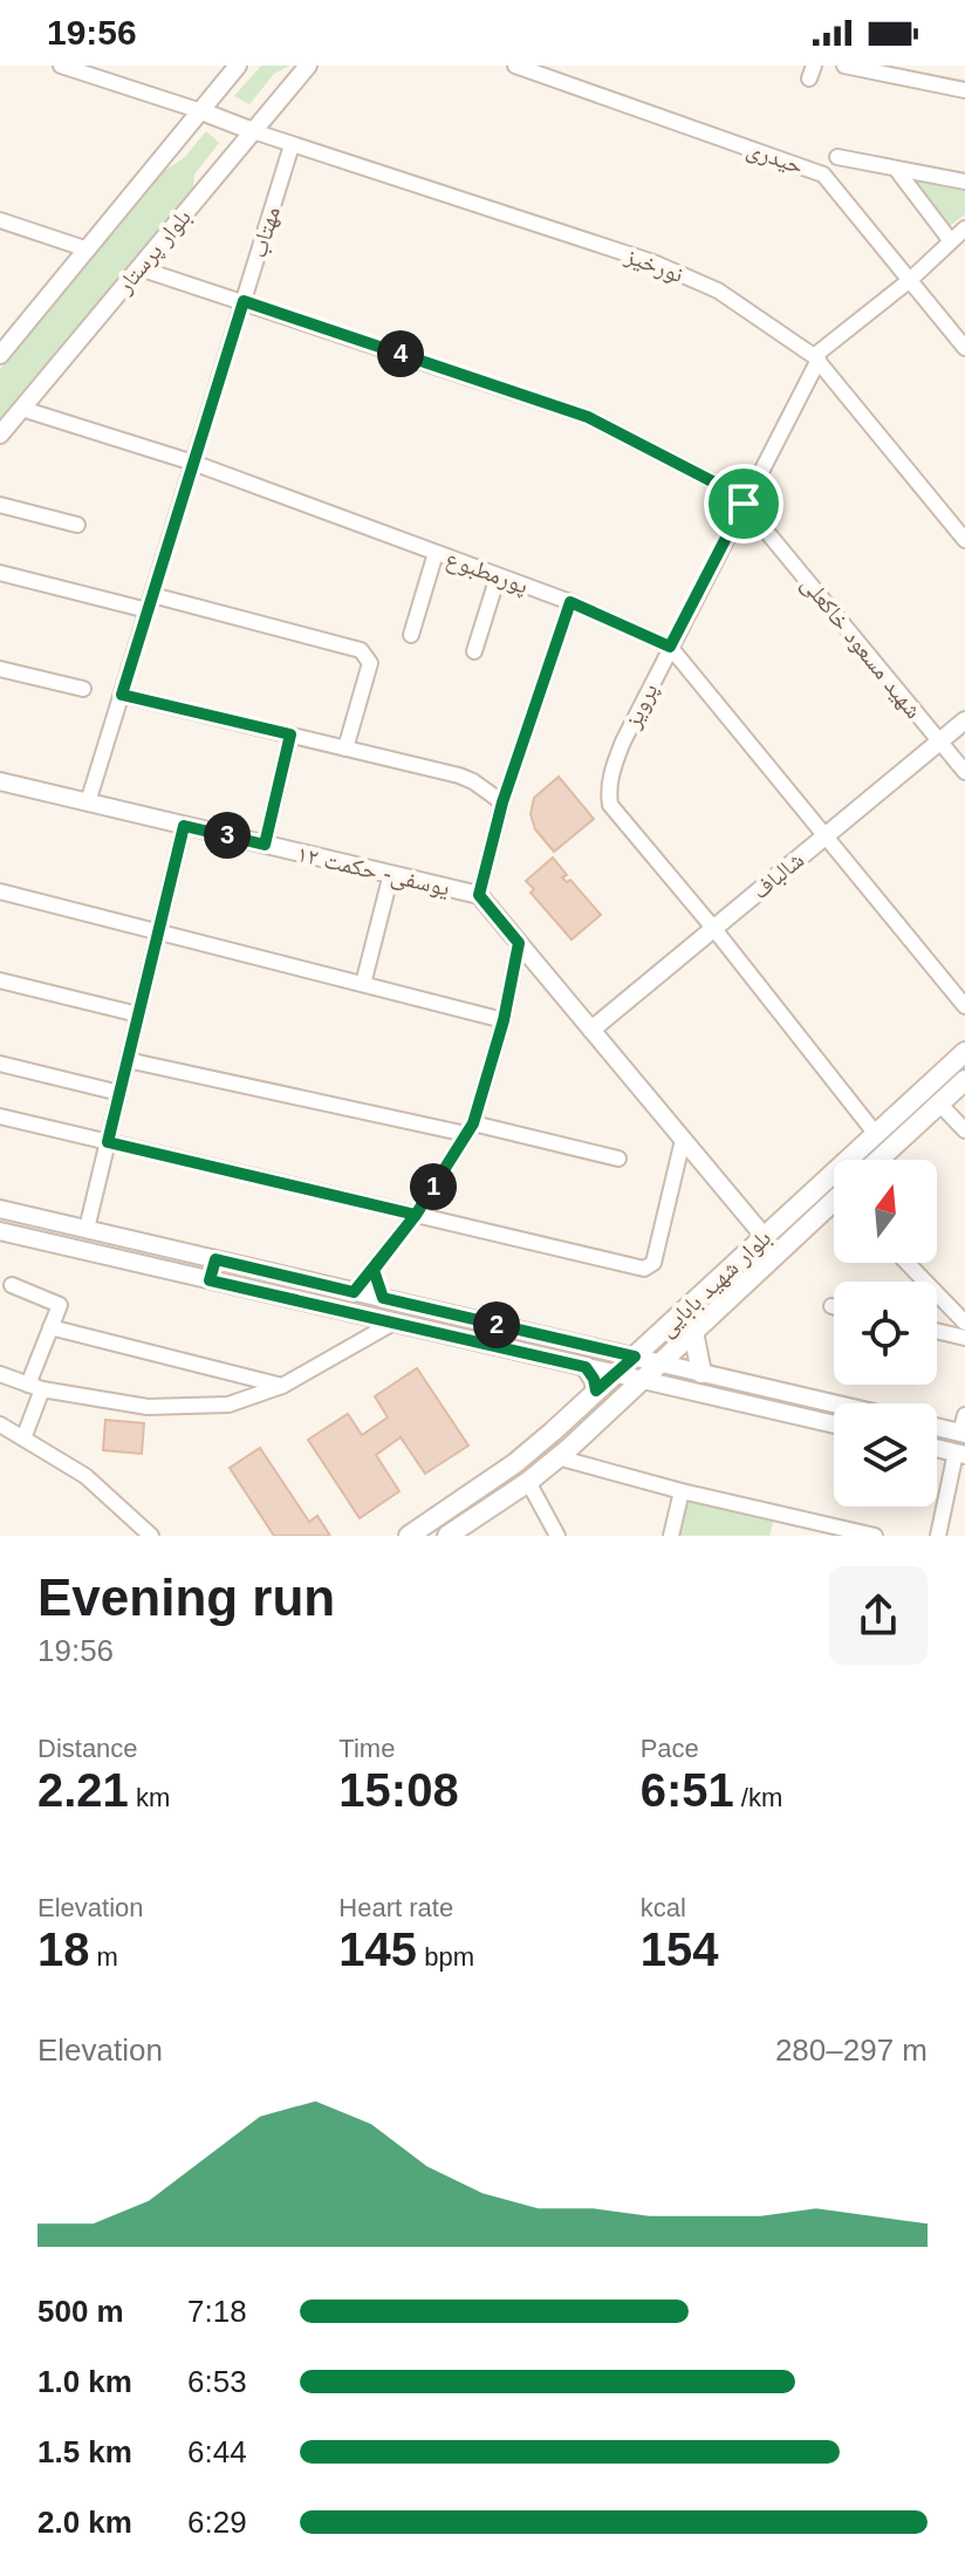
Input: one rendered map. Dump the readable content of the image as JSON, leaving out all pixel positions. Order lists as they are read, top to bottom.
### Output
{
  "streets": {
    "main road": ["بلوار شهید بابایی"],
    "street": [
      "حیدری",
      "مهتاب",
      "بلوار پرستار",
      "نورخیز",
      "پورمطبوع",
      "شهید مسعود خاکعلی",
      "پرویز",
      "یوسفی- حکمت ۱۲",
      "شالباف"
    ]
  },
  "crossings": [
    ["حیدری", "پرویز"],
    ["مهتاب", "نورخیز"],
    ["مهتاب", "پورمطبوع"],
    ["مهتاب", "شهید مسعود خاکعلی"],
    ["مهتاب", "یوسفی- حکمت ۱۲"],
    ["بلوار پرستار", "نورخیز"],
    ["بلوار پرستار", "پورمطبوع"],
    ["بلوار پرستار", "شهید مسعود خاکعلی"],
    ["نورخیز", "پرویز"],
    ["پورمطبوع", "پرویز"],
    ["پورمطبوع", "شالباف"],
    ["شهید مسعود خاکعلی", "پرویز"],
    ["شهید مسعود خاکعلی", "شالباف"],
    ["پرویز", "شالباف"],
    ["یوسفی- حکمت ۱۲", "شالباف"],
    ["یوسفی- حکمت ۱۲", "بلوار شهید بابایی"]
  ],
  "north": "top",
  "page": {
    "status": "19:56",
    "pins": [
      "4",
      "3",
      "1",
      "2"
    ],
    "heading": ["Evening run", "19:56"],
    "stats": [
      ["Distance", "2.21 km"],
      ["Time", "15:08"],
      ["Pace", "6:51 /km"],
      ["Elevation", "18 m"],
      ["Heart rate", "145 bpm"],
      ["kcal", "154"]
    ],
    "chart": ["Elevation", "280–297 m"],
    "list": [
      {
        "name": "500 m",
        "note": "7:18"
      },
      {
        "name": "1.0 km",
        "note": "6:53"
      },
      {
        "name": "1.5 km",
        "note": "6:44"
      },
      {
        "name": "2.0 km",
        "note": "6:29"
      }
    ]
  }
}
